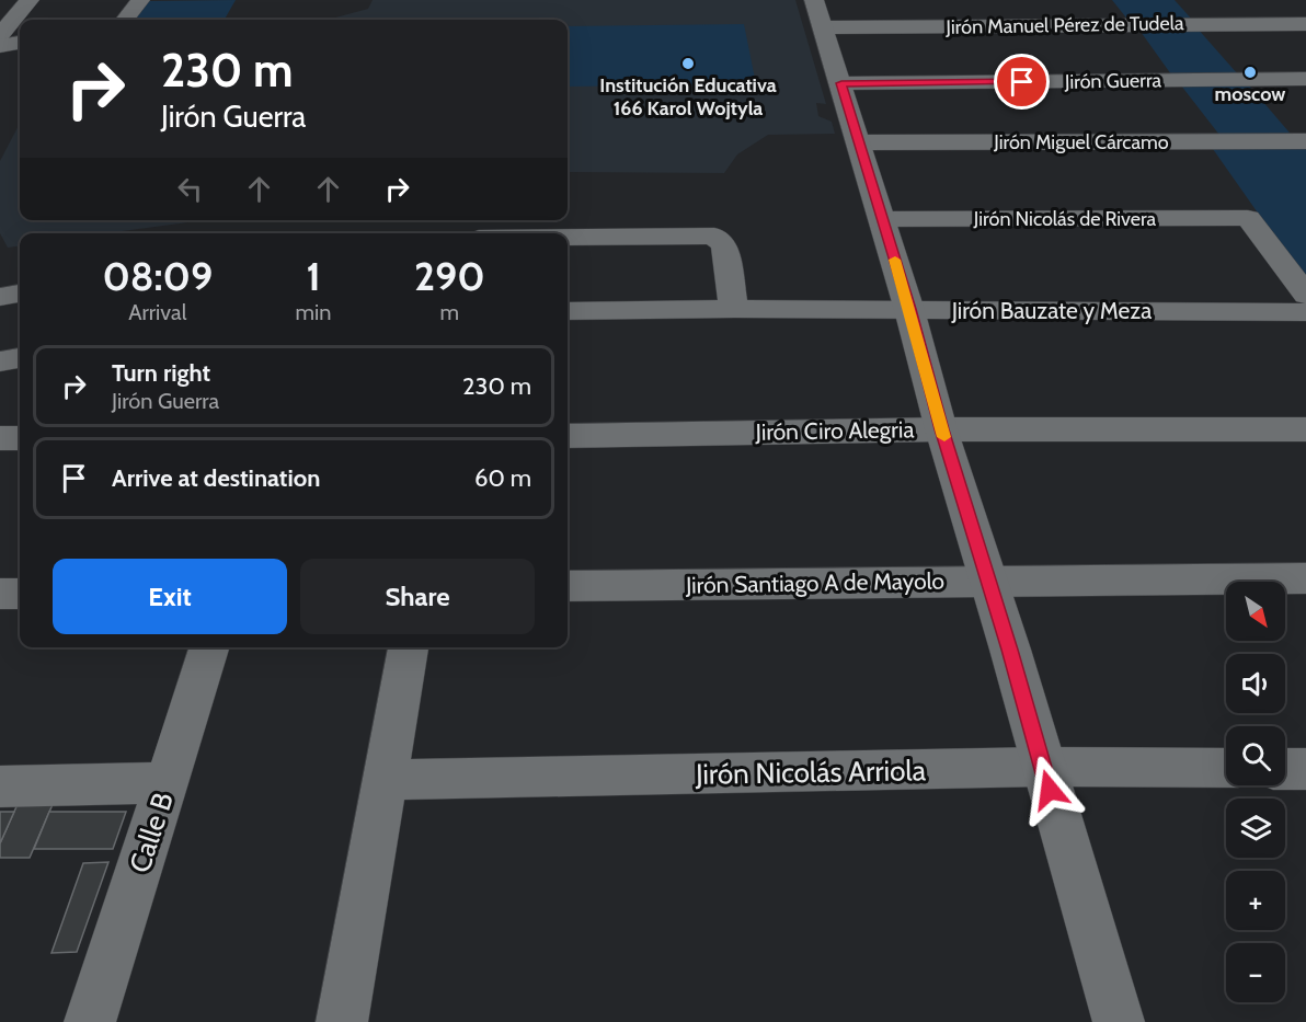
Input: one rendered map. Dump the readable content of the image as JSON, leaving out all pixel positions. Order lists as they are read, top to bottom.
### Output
{
  "streets": {
    "street": [
      "Jirón Manuel Pérez de Tudela",
      "Jirón Guerra",
      "Jirón Miguel Cárcamo",
      "Jirón Nicolás de Rivera",
      "Jirón Bauzate y Meza",
      "Jirón Ciro Alegria",
      "Jirón Santiago A de Mayolo",
      "Jirón Nicolás Arriola",
      "Calle B"
    ]
  },
  "places": ["Institución Educativa 166 Karol Wojtyla", "moscow"],
  "north": "bottom right",
  "page": {
    "turn": ["230 m", "Jirón Guerra"],
    "eta": [
      "08:09",
      "Arrival",
      "1",
      "min",
      "290",
      "m"
    ],
    "list": [
      {
        "name": "Turn right",
        "note": "Jirón Guerra",
        "value": "230 m"
      },
      {
        "name": "Arrive at destination",
        "value": "60 m"
      }
    ],
    "buttons": ["Exit", "Share"],
    "map_buttons": ["+", "−"]
  }
}
